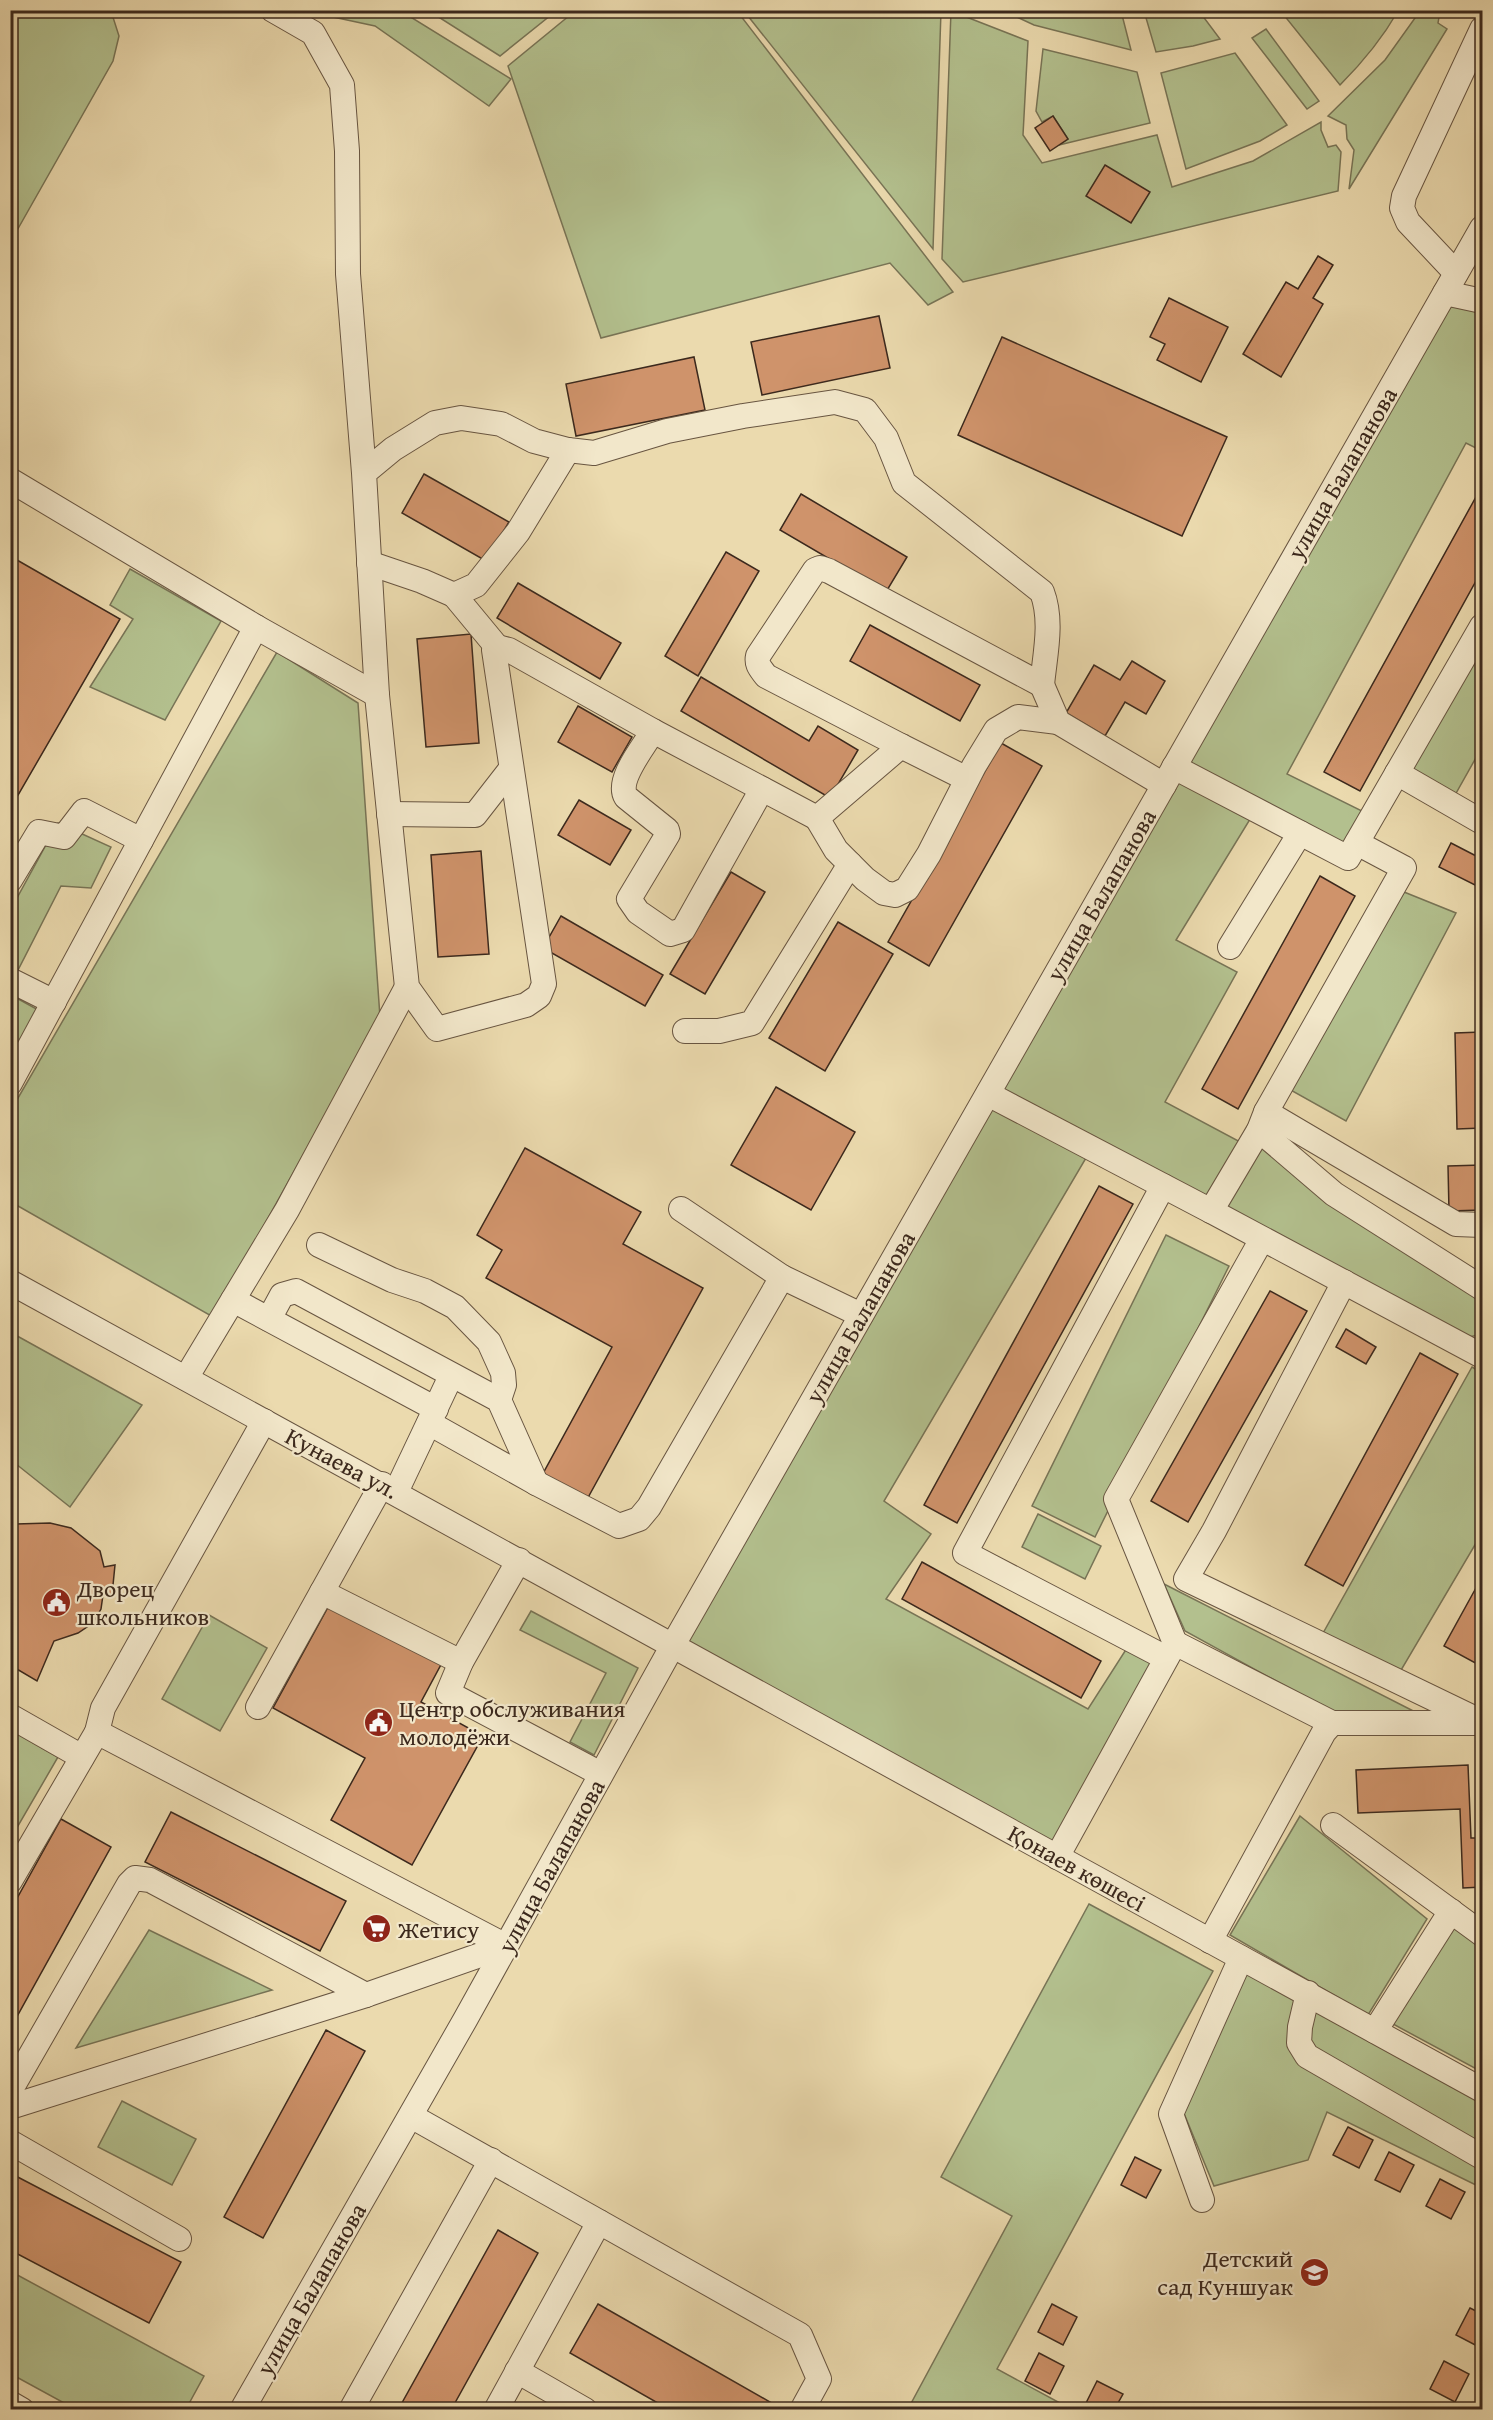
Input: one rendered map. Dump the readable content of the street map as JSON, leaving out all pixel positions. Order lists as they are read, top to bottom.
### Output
{
  "streets": {
    "street": ["улица Балапанова", "Кунаева ул.", "Қонаев көшесі"]
  },
  "crossings": [
    ["улица Балапанова", "Кунаева ул."],
    ["улица Балапанова", "Қонаев көшесі"],
    ["Кунаева ул.", "Қонаев көшесі"]
  ],
  "places": {
    "public building": ["Дворец школьников", "Центр обслуживания молодёжи"],
    "supermarket": ["Жетису"],
    "school or university": ["Детский сад Куншуак"]
  }
}
